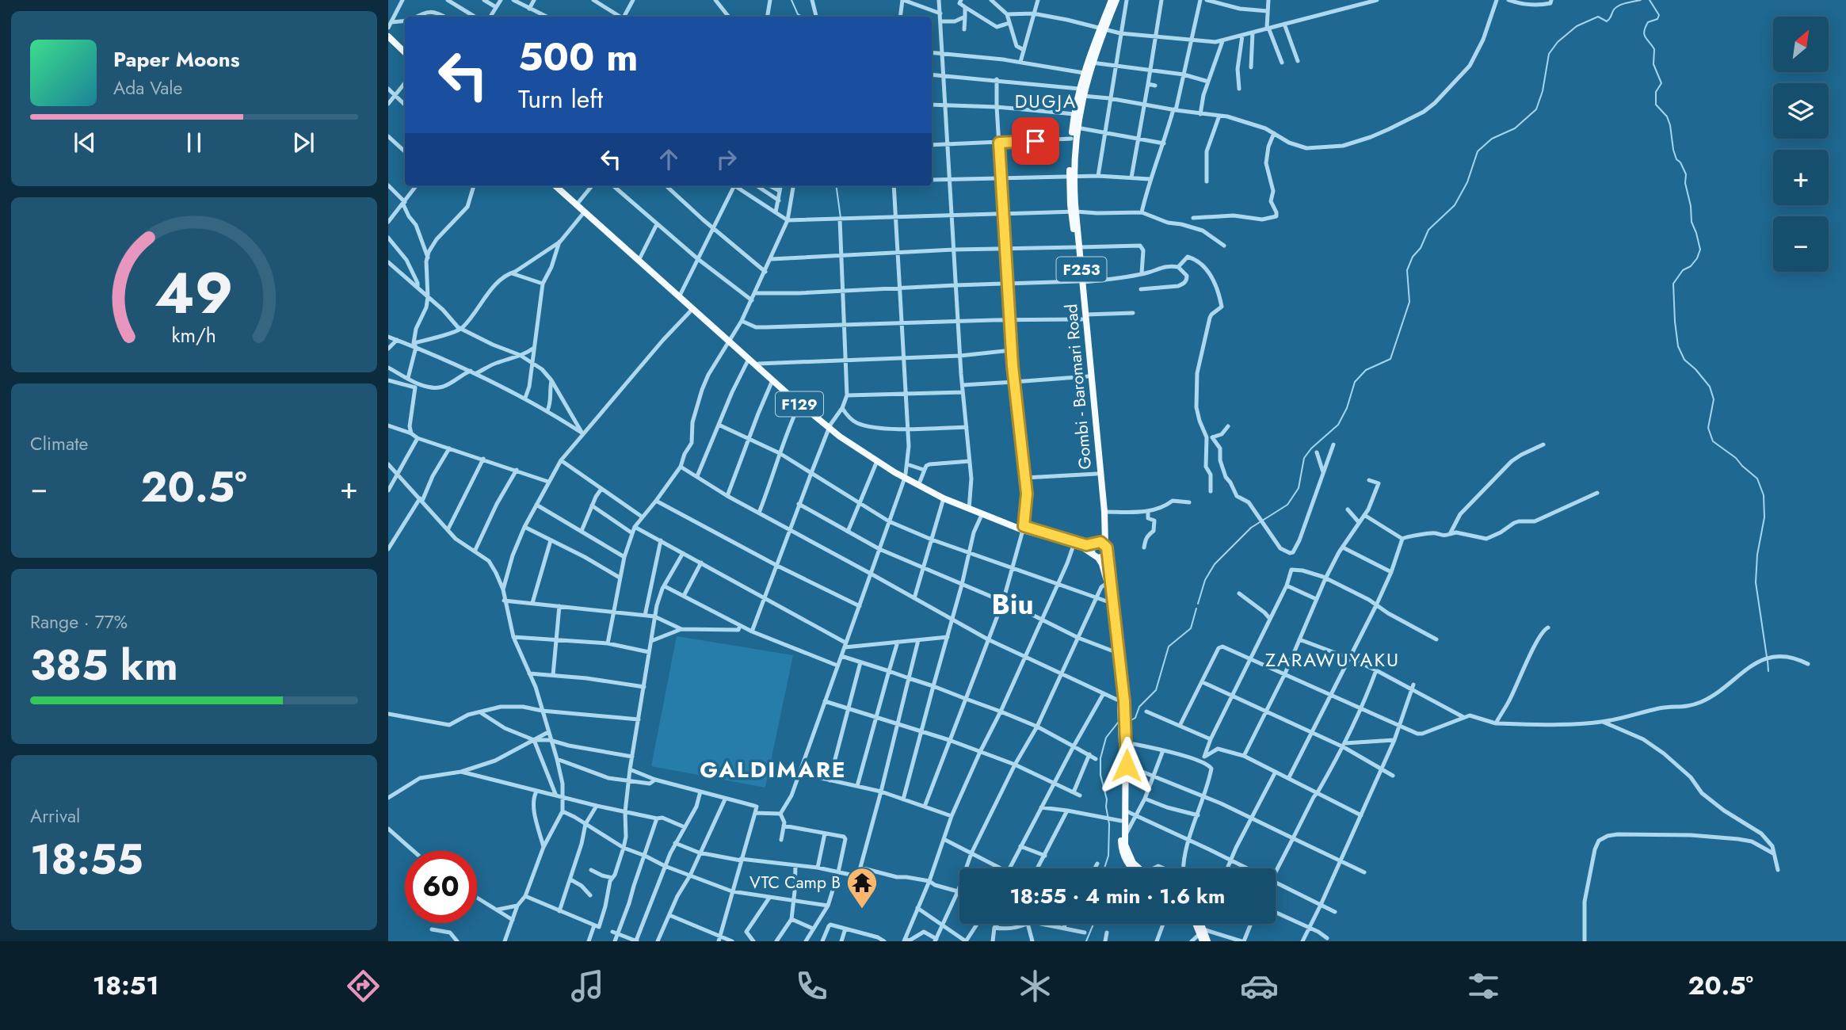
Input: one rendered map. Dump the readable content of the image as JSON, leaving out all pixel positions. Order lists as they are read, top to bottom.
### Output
{
  "streets": {
    "main road": ["F253", "Gombi - Baromari Road", "F129"]
  },
  "crossings": [
    ["F253", "Gombi - Baromari Road"],
    ["F253", "F129"],
    ["Gombi - Baromari Road", "F129"]
  ],
  "districts": [
    "DUGJA",
    "Biu",
    "ZARAWUYAKU",
    "GALDIMARE"
  ],
  "places": {
    "temple": ["VTC Camp B"]
  },
  "north": "top right",
  "page": {
    "map_buttons": ["+", "−"],
    "turn": ["500 m", "Turn left"],
    "song": ["Paper Moons", "Ada Vale"],
    "tile": [
      "Climate",
      ["Range · 77%", "385 km"],
      ["Arrival", "18:55"]
    ],
    "heat": ["−", "20.5°", "+"],
    "limit": "60",
    "trip": "18:55 · 4 min · 1.6 km",
    "tabs": ["18:51", "20.5°"],
    "gauge": ["49", "km/h"]
  }
}
